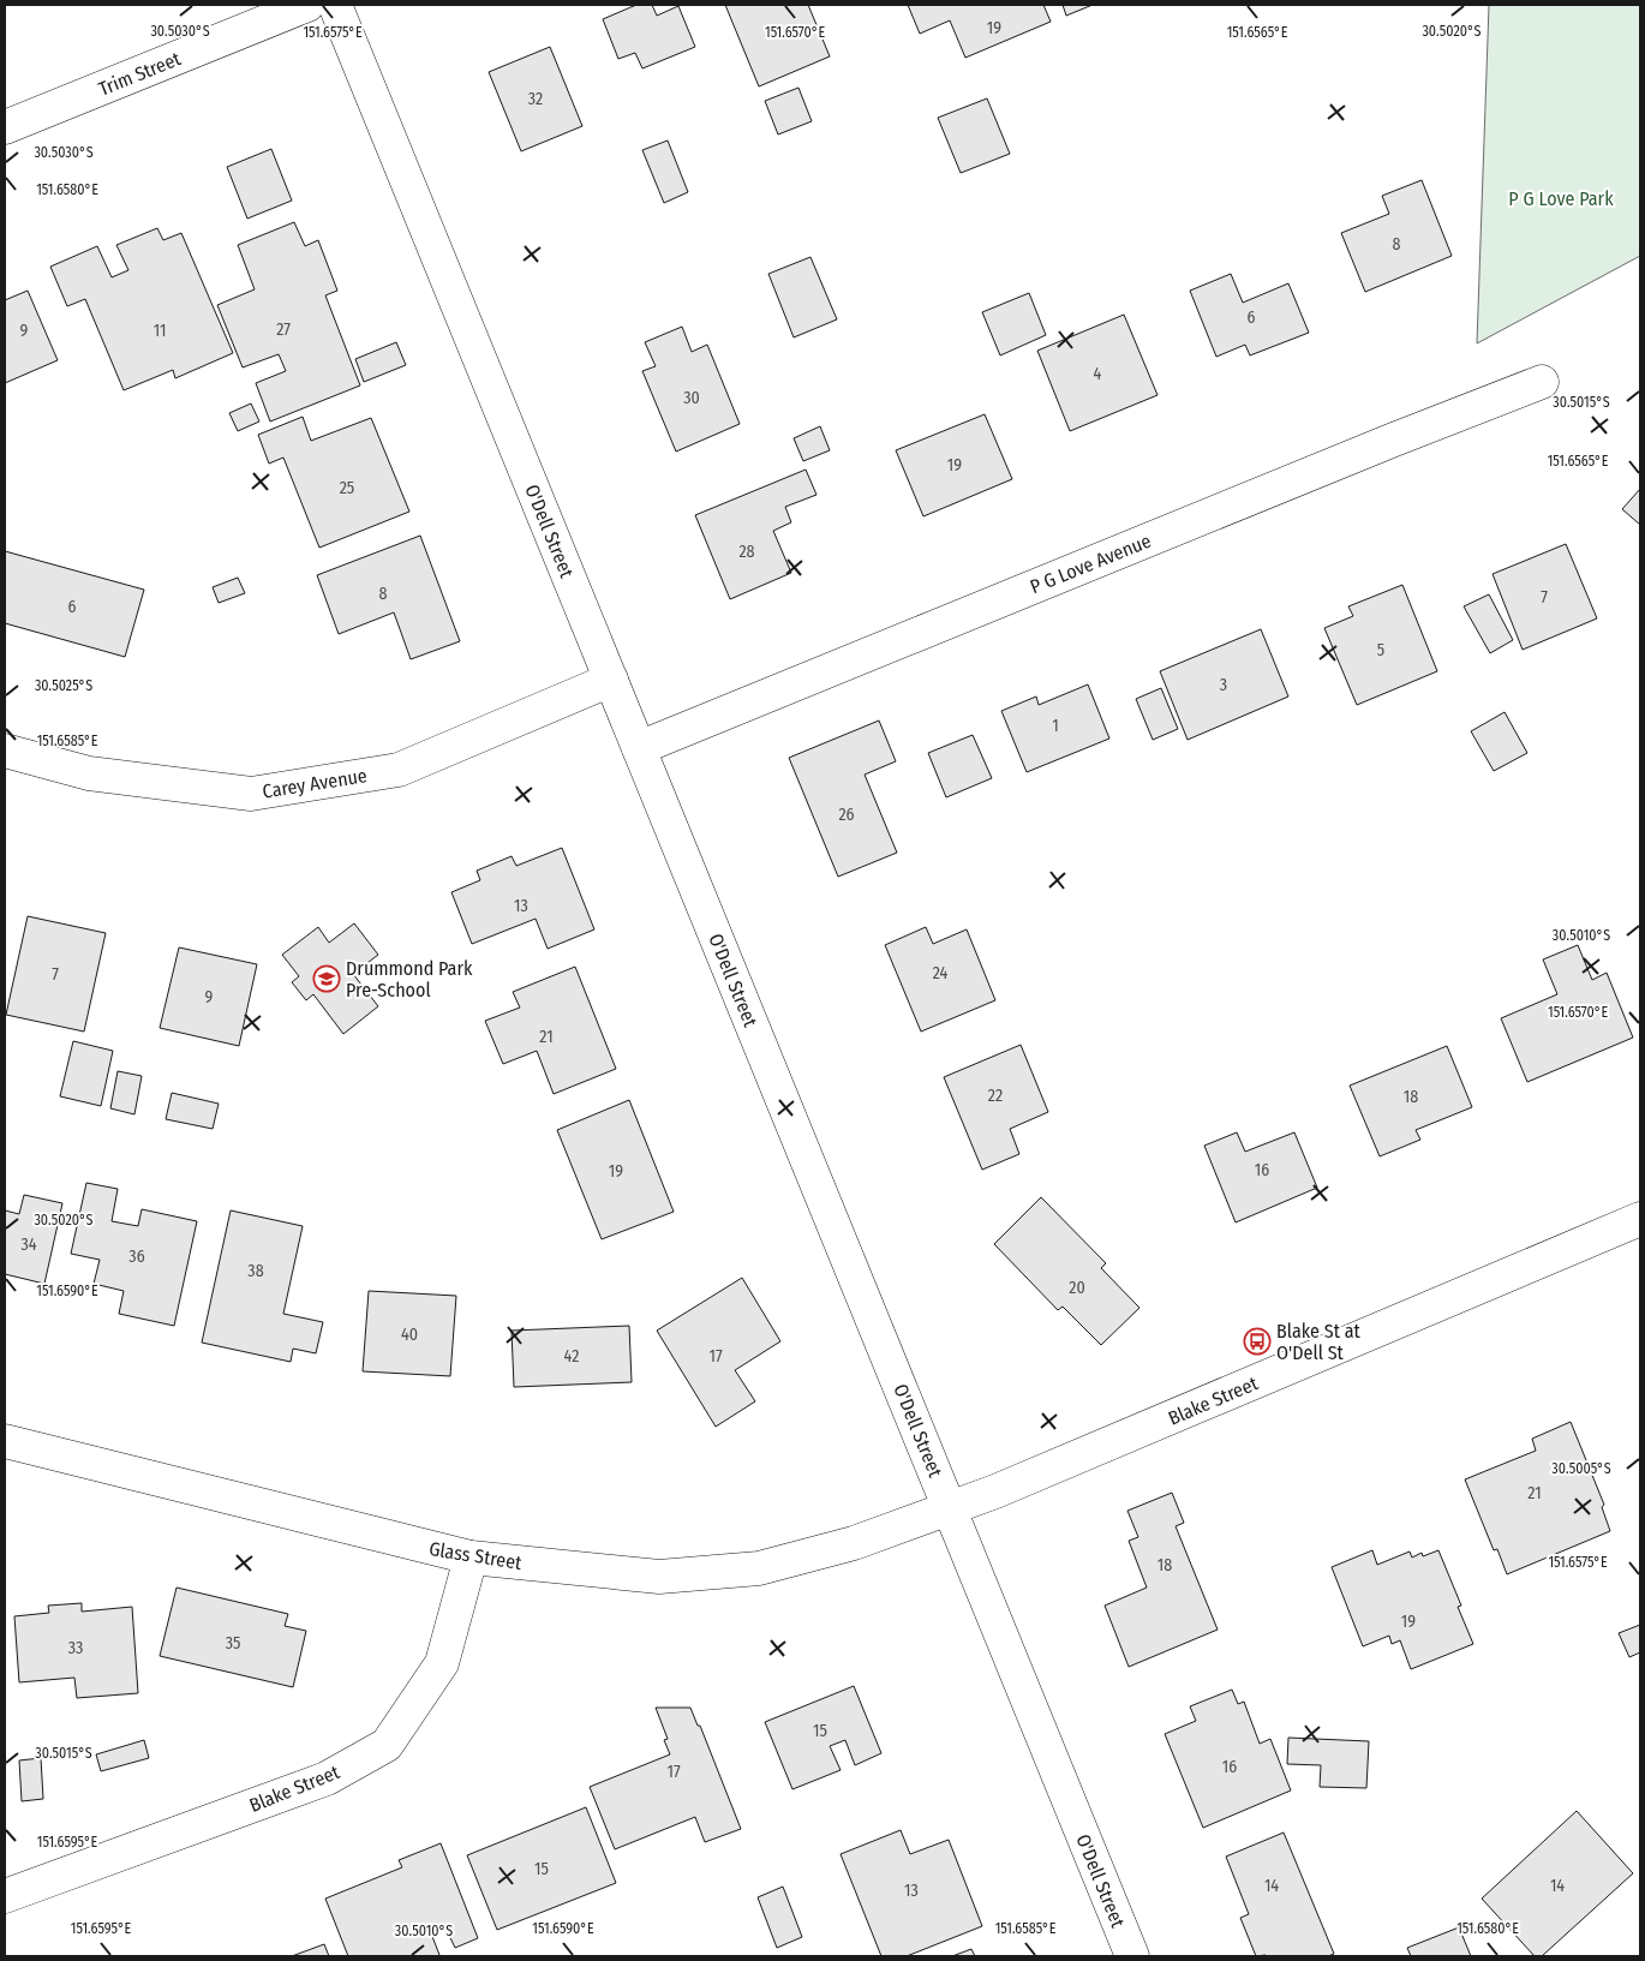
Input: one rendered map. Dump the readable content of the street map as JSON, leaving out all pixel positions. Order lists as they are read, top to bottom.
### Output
{
  "streets": {
    "street": [
      "Trim Street",
      "O'Dell Street",
      "P G Love Avenue",
      "Carey Avenue",
      "Blake Street",
      "Glass Street"
    ]
  },
  "crossings": [
    ["O'Dell Street", "P G Love Avenue"],
    ["O'Dell Street", "Carey Avenue"],
    ["O'Dell Street", "Blake Street"],
    ["O'Dell Street", "Glass Street"],
    ["Blake Street", "Glass Street"]
  ],
  "parks": ["P G Love Park"],
  "places": {
    "school or university": ["Drummond Park Pre-School"],
    "bus stop": ["Blake St at O'Dell St"]
  },
  "house_numbers": [
    "19",
    "32",
    "8",
    "6",
    "27",
    "9",
    "11",
    "4",
    "30",
    "19",
    "25",
    "28",
    "8",
    "7",
    "6",
    "5",
    "3",
    "1",
    "26",
    "13",
    "24",
    "7",
    "9",
    "21",
    "22",
    "18",
    "16",
    "19",
    "34",
    "36",
    "38",
    "20",
    "40",
    "42",
    "17",
    "21",
    "18",
    "19",
    "35",
    "33",
    "15",
    "16",
    "17",
    "15",
    "14",
    "14",
    "13"
  ],
  "coordinates": [
    "30.5030°S",
    "30.5020°S",
    "151.6575°E",
    "151.6570°E",
    "151.6565°E",
    "151.6580°E",
    "30.5015°S",
    "30.5025°S",
    "151.6585°E",
    "30.5010°S",
    "151.6590°E",
    "30.5005°S",
    "151.6595°E"
  ]
}
